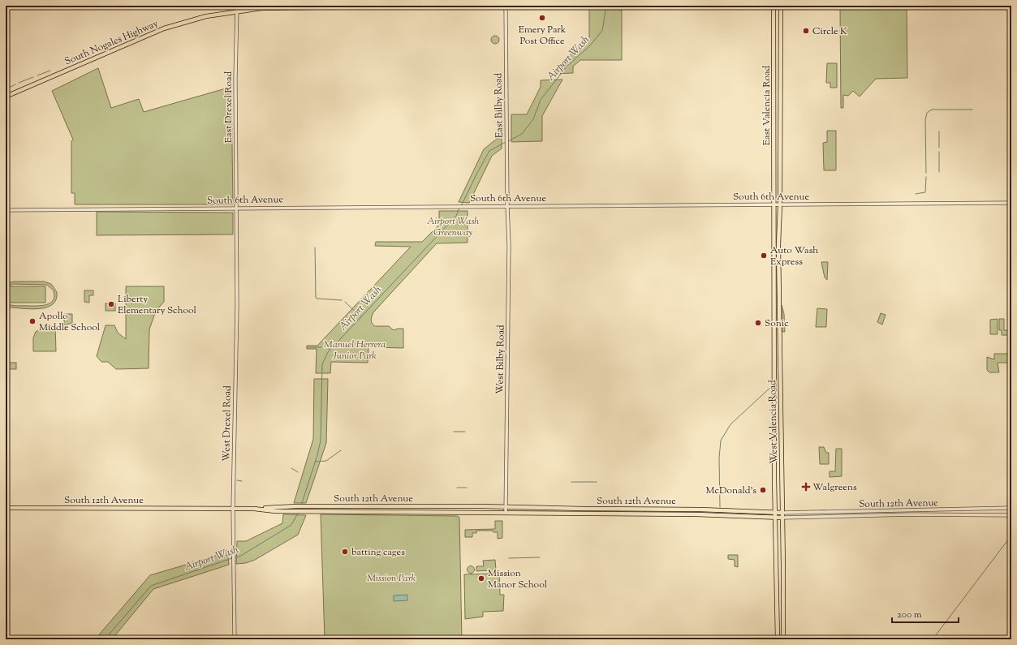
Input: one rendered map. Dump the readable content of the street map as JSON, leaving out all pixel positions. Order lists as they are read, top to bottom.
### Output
{
  "streets": {
    "main road": [
      "South Nogales Highway",
      "East Valencia Road",
      "West Valencia Road",
      "South 12th Avenue"
    ],
    "street": [
      "East Bilby Road",
      "East Drexel Road",
      "South 6th Avenue",
      "West Bilby Road",
      "West Drexel Road"
    ]
  },
  "crossings": [
    ["South Nogales Highway", "East Drexel Road"],
    ["East Bilby Road", "South 6th Avenue"],
    ["East Bilby Road", "West Bilby Road"],
    ["East Valencia Road", "South 6th Avenue"],
    ["East Valencia Road", "West Valencia Road"],
    ["East Drexel Road", "South 6th Avenue"],
    ["East Drexel Road", "West Drexel Road"],
    ["South 6th Avenue", "West Bilby Road"],
    ["South 6th Avenue", "West Valencia Road"],
    ["South 6th Avenue", "West Drexel Road"],
    ["West Bilby Road", "South 12th Avenue"],
    ["West Valencia Road", "South 12th Avenue"],
    ["West Drexel Road", "South 12th Avenue"]
  ],
  "water": ["Airport Wash"],
  "parks": ["Airport Wash Greenway", "Manuel Herrera Junior Park", "Mission Park"],
  "places": {
    "other": [
      "Emery Park Post Office",
      "Circle K",
      "Auto Wash Express",
      "Liberty Elementary School",
      "Apollo Middle School",
      "Sonic",
      "McDonald's",
      "batting cages",
      "Mission Manor School"
    ],
    "health": ["Walgreens"]
  },
  "scale_bar": "200 m"
}
